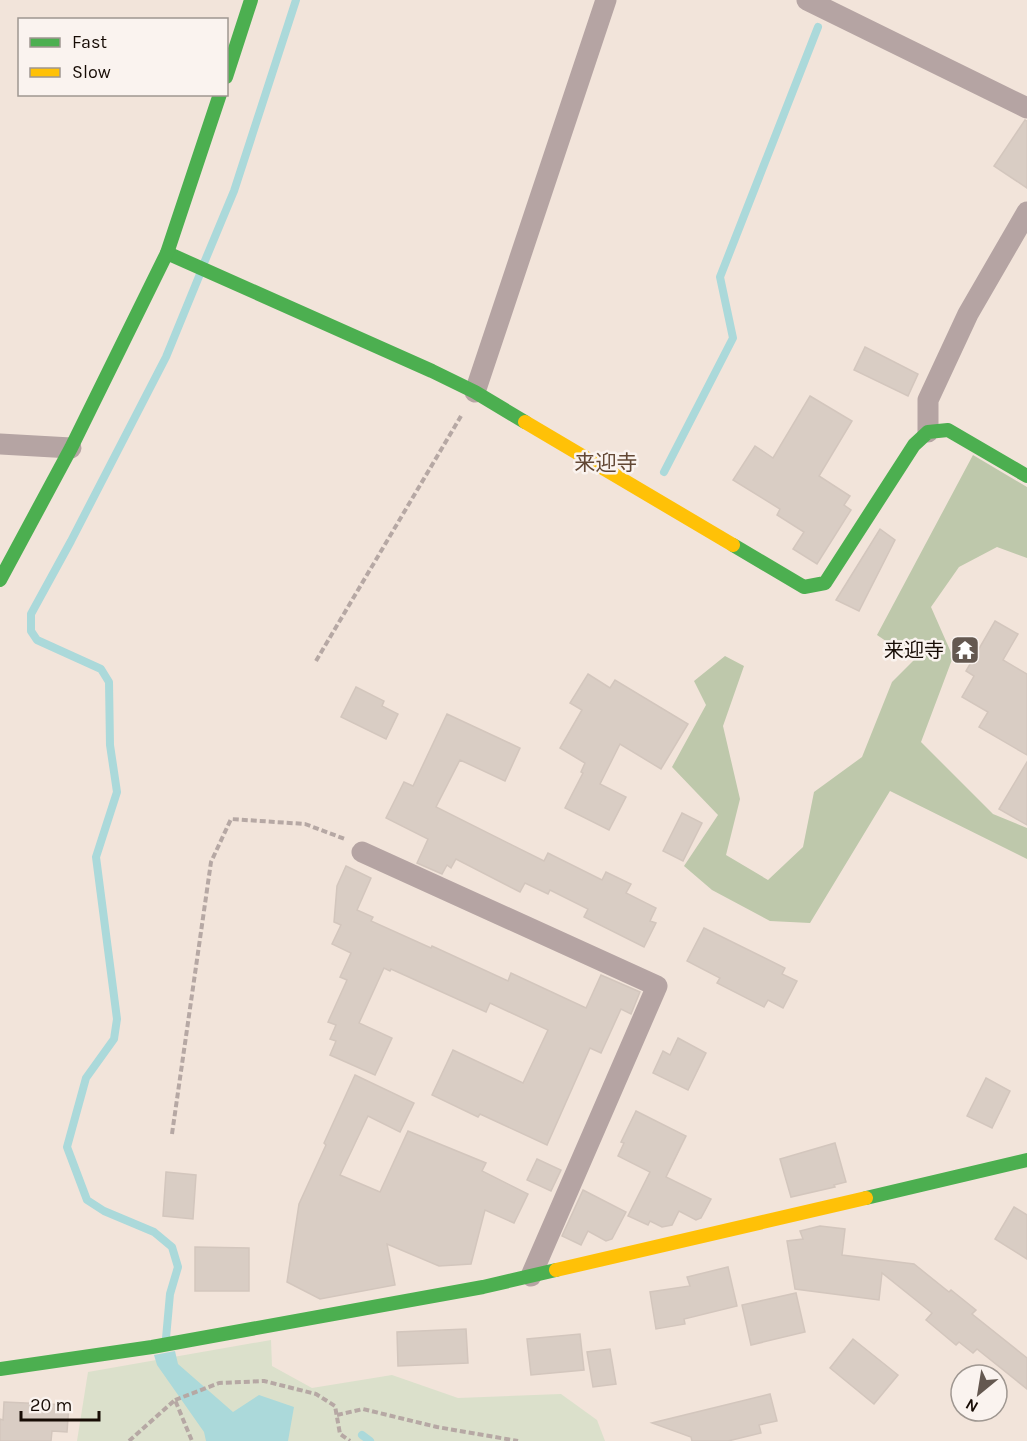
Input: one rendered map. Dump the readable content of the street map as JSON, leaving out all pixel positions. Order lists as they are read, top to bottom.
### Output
{
  "districts": ["来迎寺"],
  "places": {
    "temple": ["来迎寺"]
  },
  "legend": ["Fast", "Slow"],
  "scale_bar": "20 m",
  "north": "bottom left"
}
